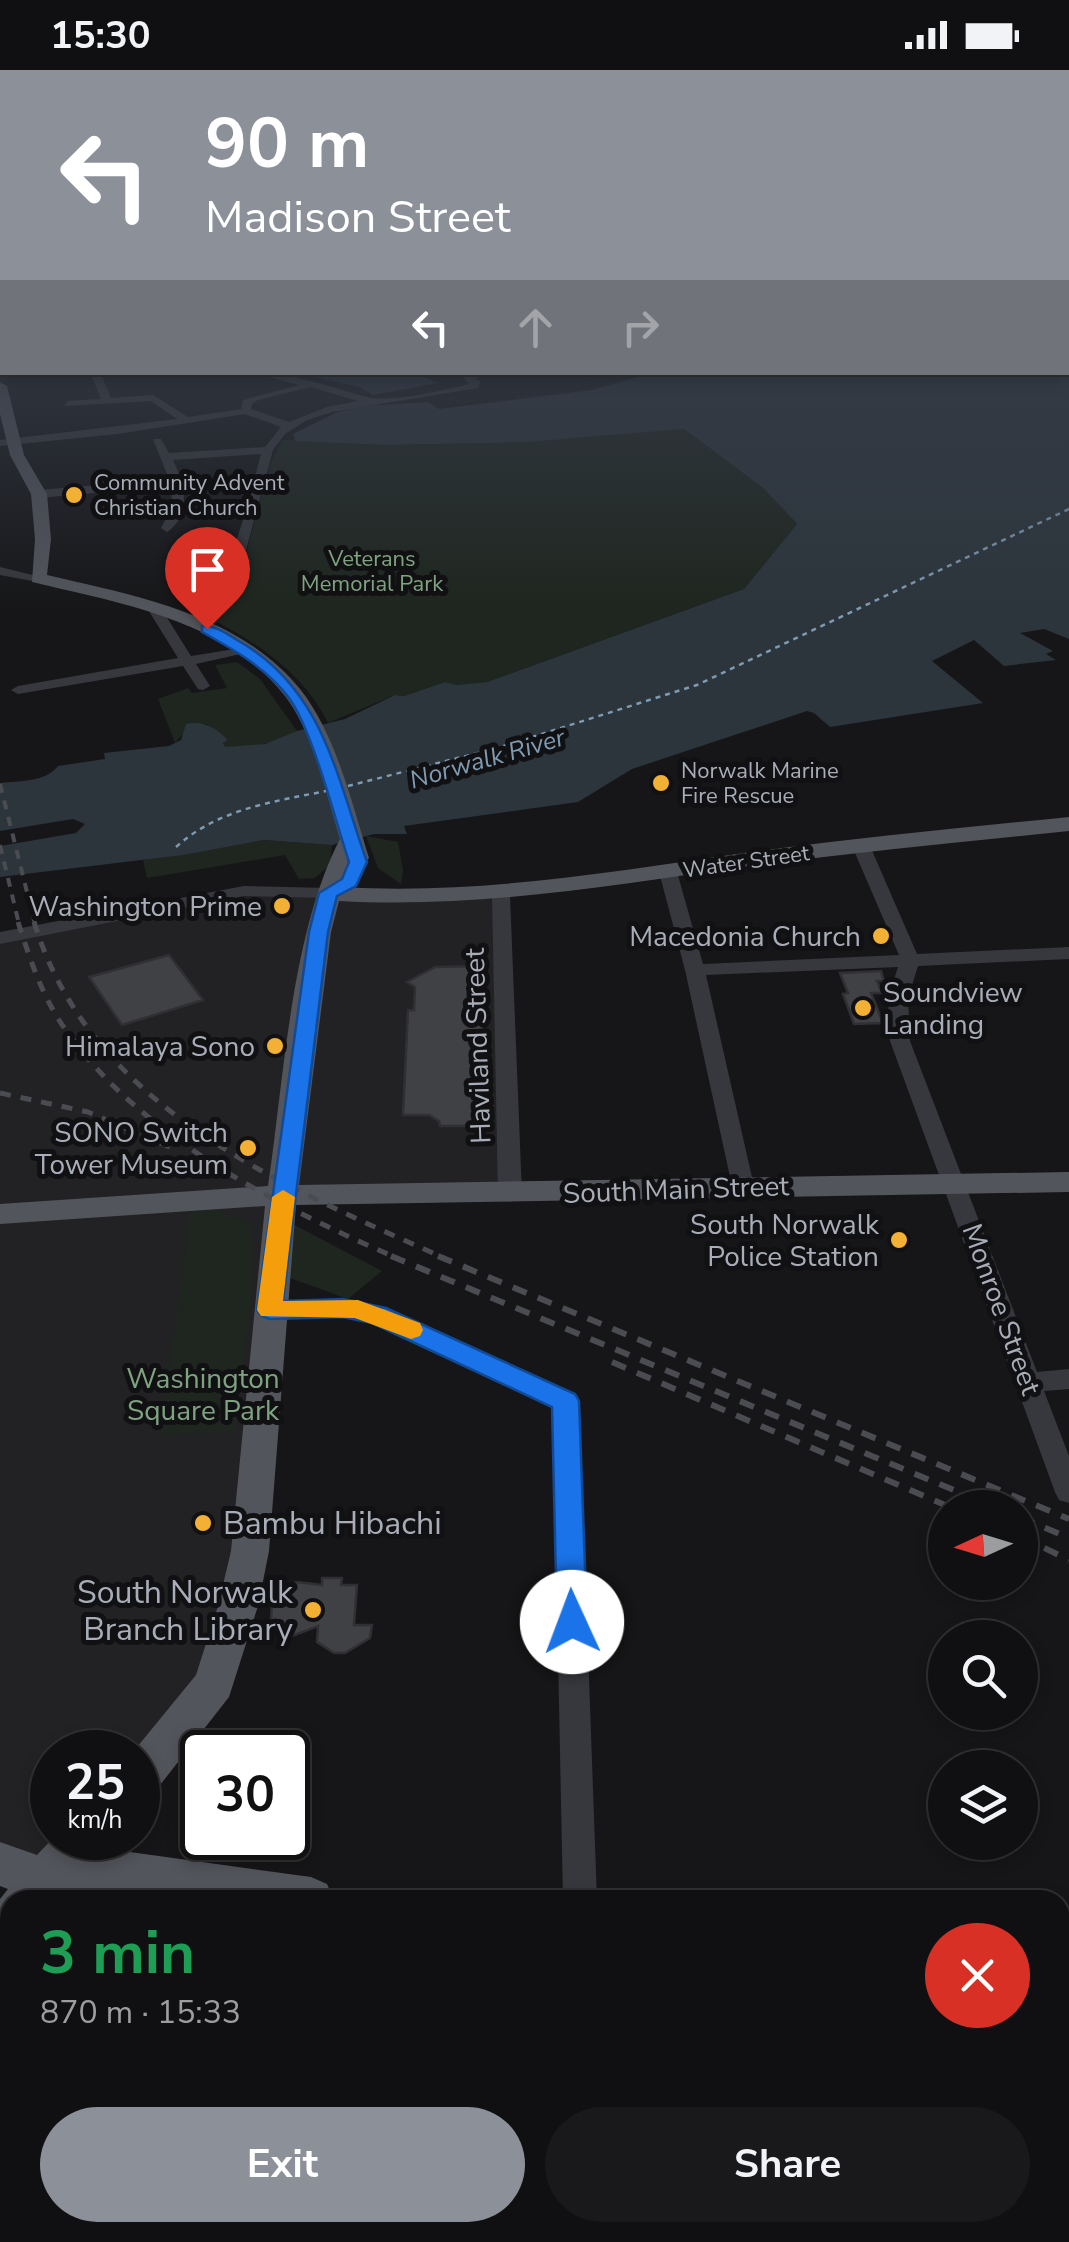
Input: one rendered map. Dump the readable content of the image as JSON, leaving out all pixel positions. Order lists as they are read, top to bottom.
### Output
{
  "streets": {
    "main road": ["Water Street", "South Main Street"],
    "street": ["Haviland Street", "Monroe Street"]
  },
  "crossings": [
    ["Water Street", "Haviland Street"],
    ["Haviland Street", "South Main Street"],
    ["South Main Street", "Monroe Street"]
  ],
  "water": ["Norwalk River"],
  "parks": ["Veterans Memorial Park", "Washington Square Park"],
  "places": [
    "Community Advent Christian Church",
    "Norwalk Marine Fire Rescue",
    "Washington Prime",
    "Macedonia Church",
    "Soundview Landing",
    "Himalaya Sono",
    "SONO Switch Tower Museum",
    "South Norwalk Police Station",
    "Bambu Hibachi",
    "South Norwalk Branch Library"
  ],
  "north": "left",
  "page": {
    "status": "15:30",
    "turn": ["90 m", "Madison Street"],
    "speed": "25 km/h",
    "limit": "30",
    "heading": ["3 min", "870 m · 15:33"],
    "buttons": ["Exit", "Share"]
  }
}
